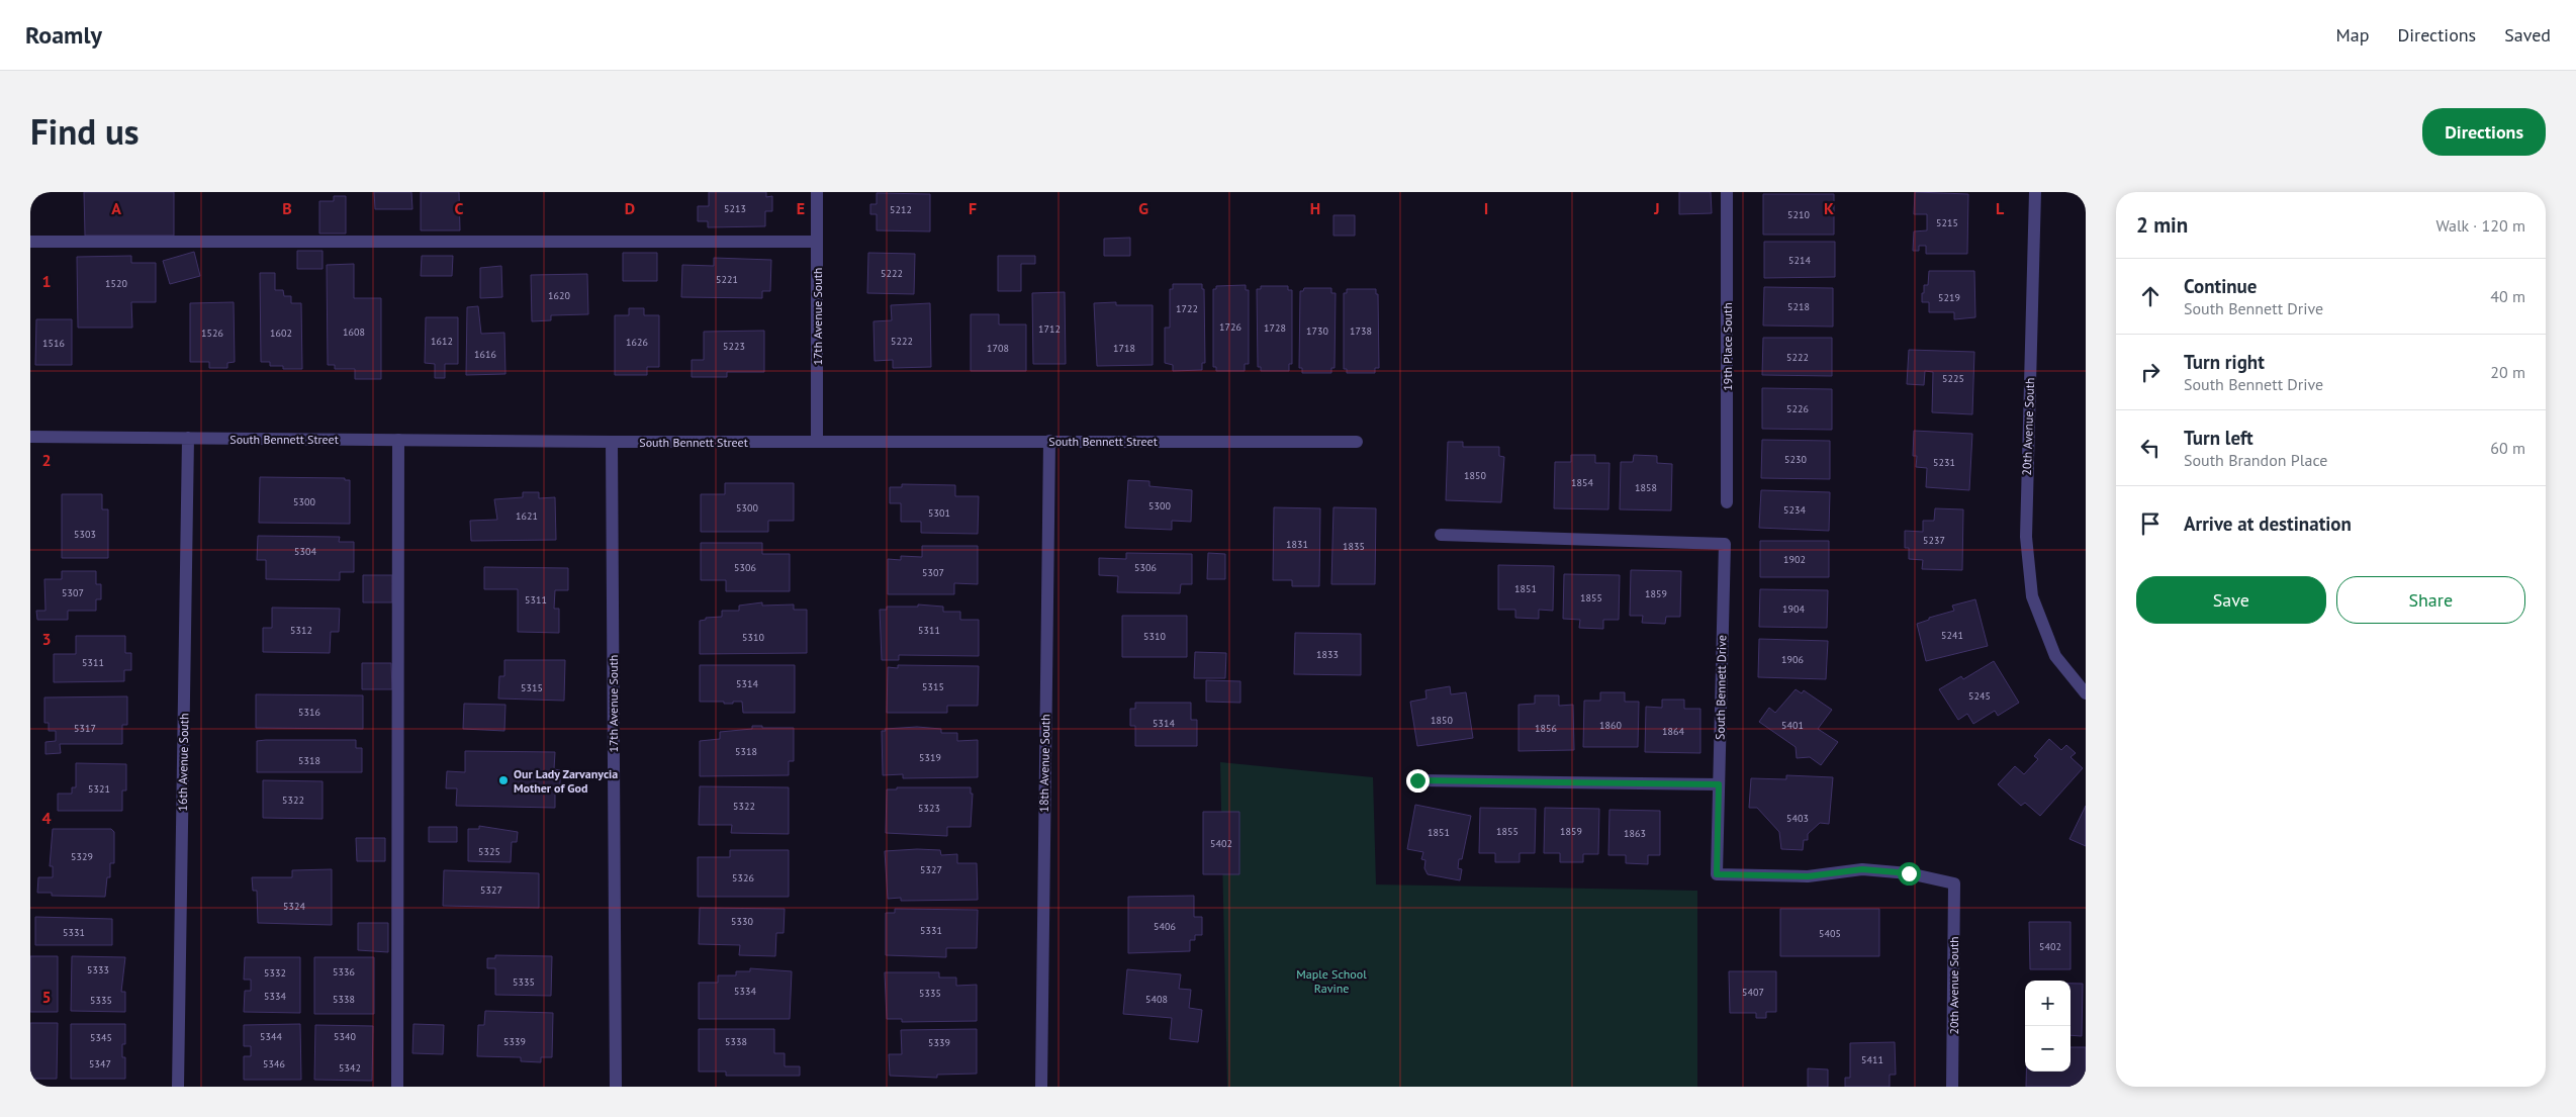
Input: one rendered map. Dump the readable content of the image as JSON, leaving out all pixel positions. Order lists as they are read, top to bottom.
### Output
{
  "streets": {
    "street": [
      "17th Avenue South",
      "19th Place South",
      "20th Avenue South",
      "South Bennett Street",
      "South Bennett Drive",
      "16th Avenue South",
      "18th Avenue South"
    ]
  },
  "crossings": [
    ["17th Avenue South", "South Bennett Street"],
    ["20th Avenue South", "South Bennett Drive"],
    ["South Bennett Street", "16th Avenue South"],
    ["South Bennett Street", "18th Avenue South"]
  ],
  "parks": ["Maple School Ravine"],
  "places": ["Our Lady Zarvanycia Mother of God"],
  "house_numbers": [
    "5213",
    "5212",
    "5210",
    "5215",
    "5214",
    "5222",
    "5221",
    "1520",
    "1620",
    "5219",
    "5218",
    "1722",
    "1726",
    "1728",
    "1712",
    "1730",
    "1738",
    "1608",
    "1526",
    "1602",
    "1612",
    "5222",
    "1626",
    "1516",
    "5223",
    "1708",
    "1718",
    "1616",
    "5222",
    "5225",
    "5226",
    "5230",
    "5231",
    "1850",
    "1854",
    "1858",
    "5300",
    "5300",
    "5300",
    "5234",
    "5301",
    "1621",
    "5303",
    "5237",
    "1831",
    "1835",
    "5304",
    "1902",
    "5306",
    "5306",
    "5307",
    "1851",
    "5307",
    "1859",
    "1855",
    "5311",
    "1904",
    "5312",
    "5311",
    "5241",
    "5310",
    "5310",
    "1833",
    "1906",
    "5311",
    "5314",
    "5315",
    "5315",
    "5245",
    "5316",
    "1850",
    "5314",
    "1860",
    "5401",
    "5317",
    "1856",
    "1864",
    "5318",
    "5319",
    "5318",
    "5321",
    "5322",
    "5322",
    "5323",
    "5403",
    "1855",
    "1859",
    "1851",
    "1863",
    "5402",
    "5325",
    "5329",
    "5327",
    "5326",
    "5327",
    "5324",
    "5330",
    "5406",
    "5331",
    "5331",
    "5405",
    "5402",
    "5333",
    "5336",
    "5332",
    "5335",
    "5334",
    "5407",
    "5335",
    "5334",
    "5338",
    "5408",
    "5335",
    "5344",
    "5340",
    "5345",
    "5339",
    "5338",
    "5339",
    "5411",
    "5347",
    "5346",
    "5342"
  ],
  "page": {
    "header": "Roamly",
    "nav": ["Map", "Directions", "Saved"],
    "title": "Find us",
    "buttons": [
      "Directions",
      ["Save", "Share"]
    ],
    "heading": ["2 min", "Walk · 120 m"],
    "list": [
      ["Continue", "South Bennett Drive", "40 m"],
      ["Turn right", "South Bennett Drive", "20 m"],
      ["Turn left", "South Brandon Place", "60 m"],
      "Arrive at destination"
    ],
    "map_buttons": ["+", "−"]
  },
  "grid": {
    "columns": [
      "A",
      "B",
      "C",
      "D",
      "E",
      "F",
      "G",
      "H",
      "I",
      "J",
      "K",
      "L"
    ],
    "rows": [
      "1",
      "2",
      "3",
      "4",
      "5"
    ]
  }
}
